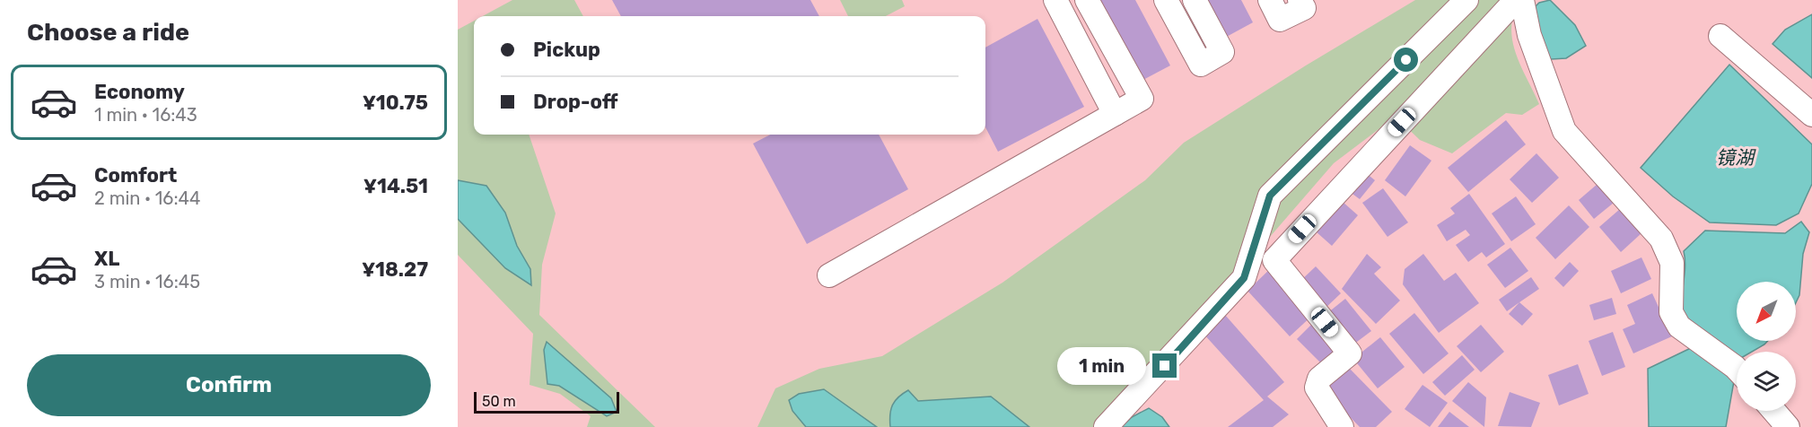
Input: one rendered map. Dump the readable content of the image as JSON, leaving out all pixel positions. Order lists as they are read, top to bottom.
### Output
{
  "water": ["镜湖"],
  "scale_bar": "50 m",
  "north": "bottom left",
  "page": {
    "heading": "Choose a ride",
    "banner": ["Pickup", "Drop-off"],
    "list": [
      {
        "name": "Economy",
        "note": "1 min · 16:43",
        "value": "¥10.75"
      },
      {
        "name": "Comfort",
        "note": "2 min · 16:44",
        "value": "¥14.51"
      },
      {
        "name": "XL",
        "note": "3 min · 16:45",
        "value": "¥18.27"
      }
    ],
    "buttons": "Confirm",
    "bubble": "1 min",
    "scale": "50 m"
  }
}
